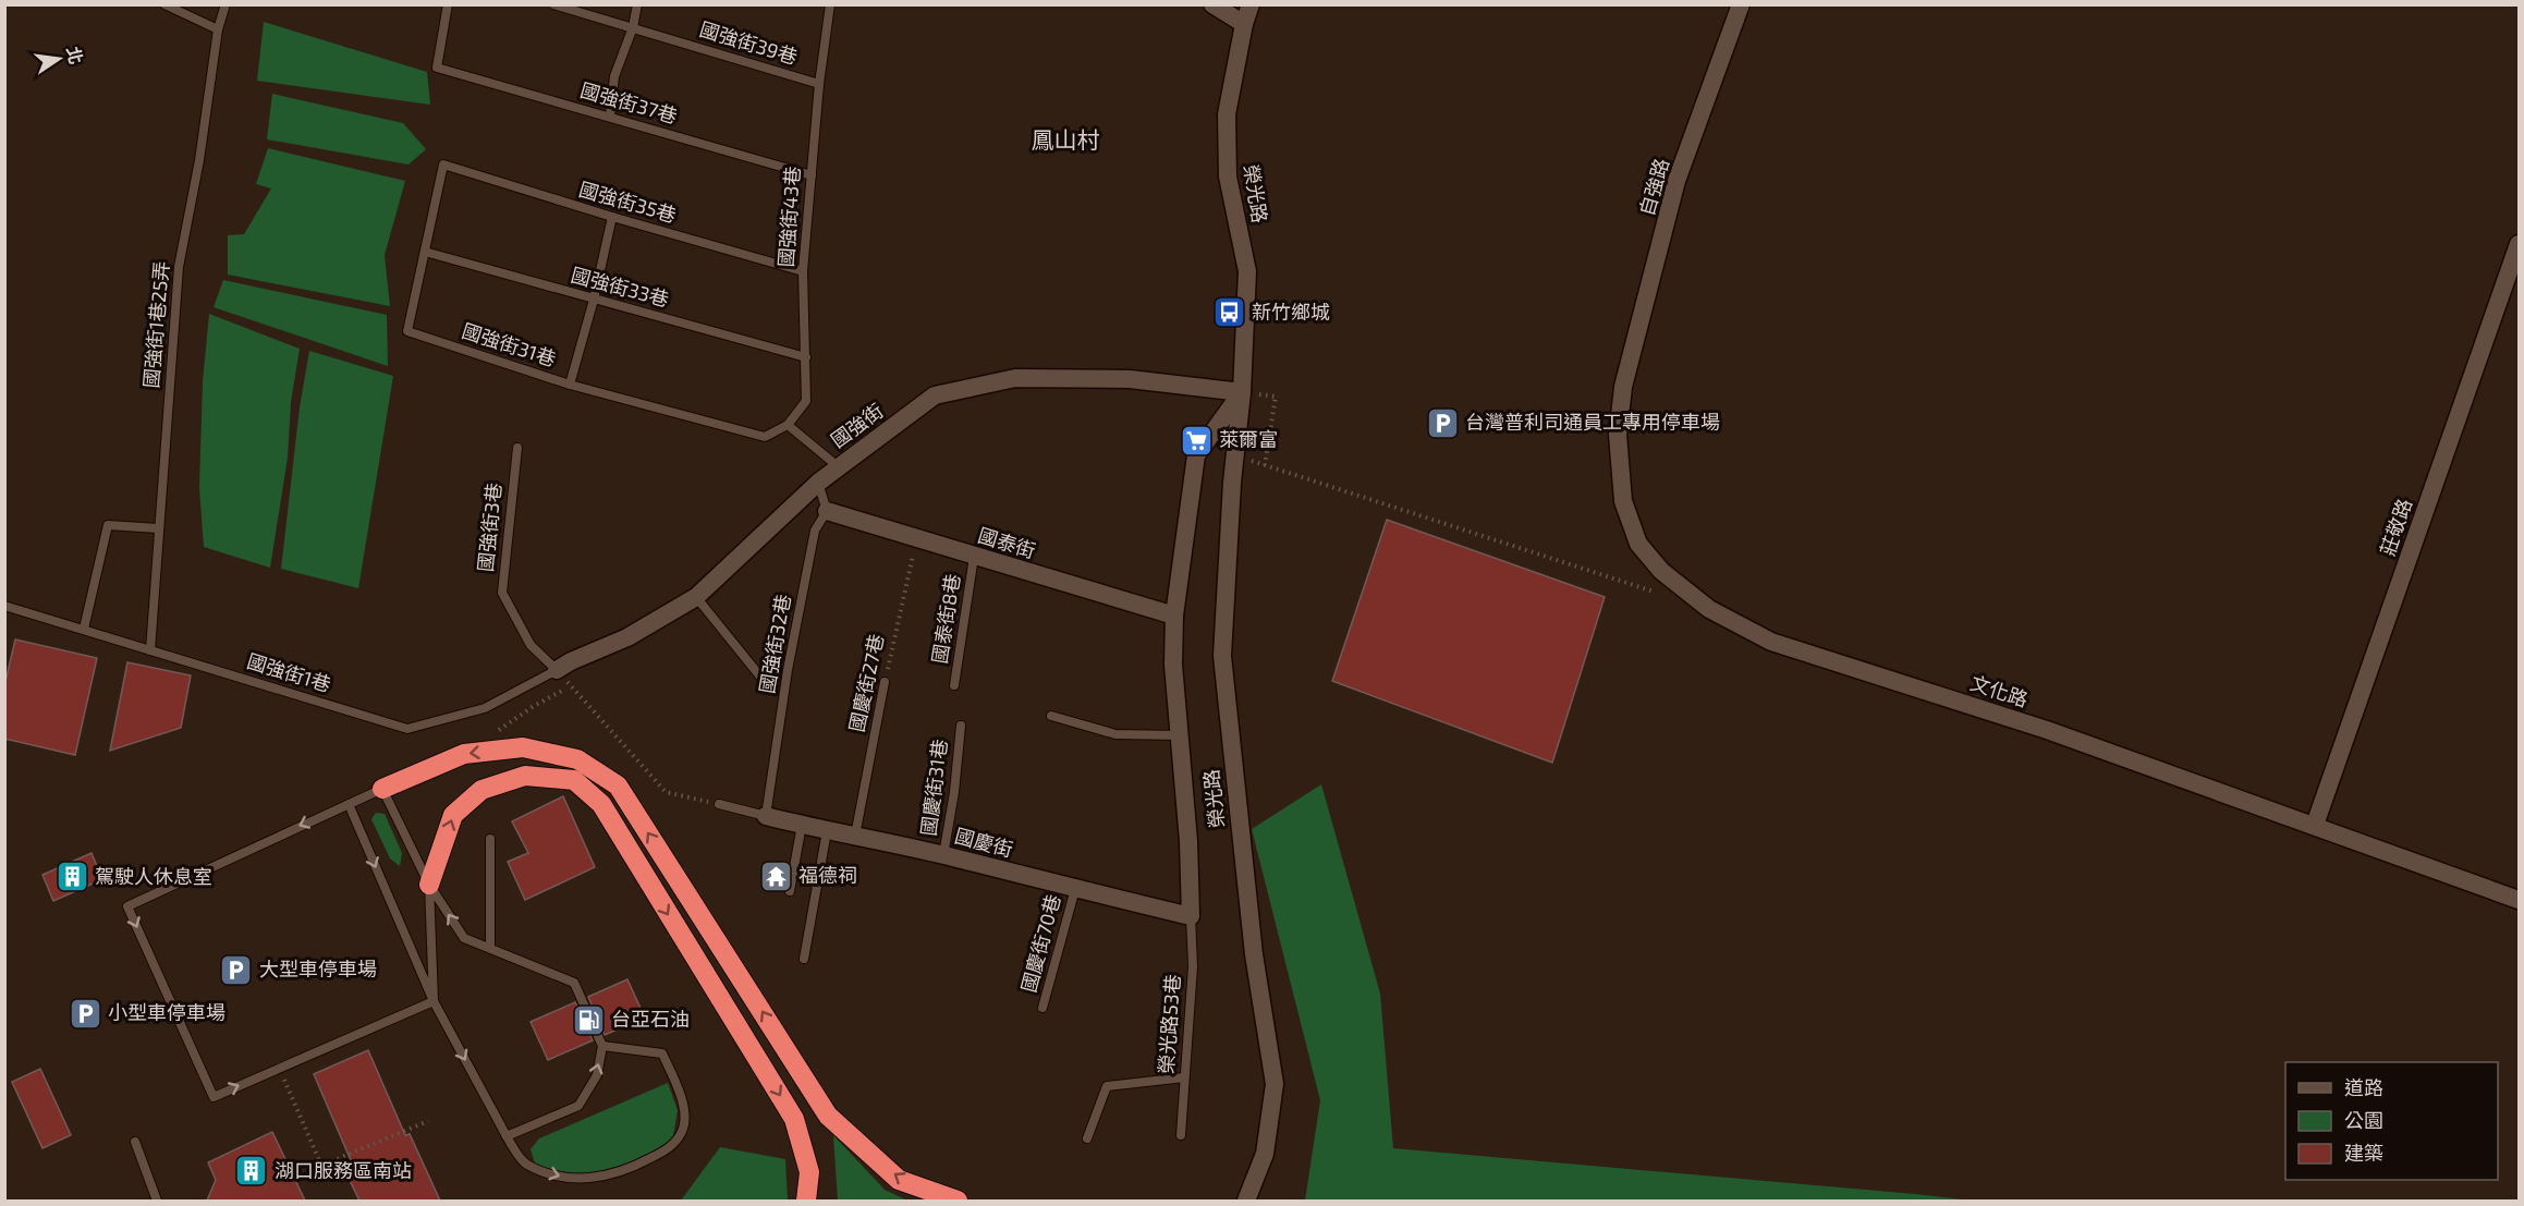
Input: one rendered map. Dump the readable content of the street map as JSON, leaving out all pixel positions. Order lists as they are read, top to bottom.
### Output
{
  "streets": {
    "street": [
      "自強路",
      "榮光路",
      "國強街",
      "莊敬路",
      "國泰街",
      "文化路",
      "國慶街"
    ],
    "lane": [
      "國強街39巷",
      "國強街37巷",
      "國強街35巷",
      "國強街43巷",
      "國強街33巷",
      "國強街1巷25弄",
      "國強街31巷",
      "國強街3巷",
      "國泰街8巷",
      "國強街32巷",
      "國強街1巷",
      "國慶街27巷",
      "國慶街31巷",
      "國慶街70巷",
      "榮光路53巷"
    ]
  },
  "crossings": [
    ["國強街39巷", "國強街43巷"],
    ["國強街37巷", "國強街43巷"],
    ["自強路", "文化路"],
    ["榮光路", "國強街"],
    ["榮光路", "國泰街"],
    ["榮光路", "國慶街"],
    ["榮光路", "榮光路53巷"],
    ["國強街35巷", "國強街43巷"],
    ["國強街35巷", "國強街31巷"],
    ["國強街43巷", "國強街33巷"],
    ["國強街43巷", "國強街31巷"],
    ["國強街33巷", "國強街31巷"],
    ["國強街1巷25弄", "國強街1巷"],
    ["國強街", "國強街3巷"],
    ["國強街", "國強街1巷"],
    ["國強街3巷", "國強街1巷"],
    ["莊敬路", "文化路"],
    ["國泰街", "國泰街8巷"],
    ["國泰街", "國強街32巷"],
    ["國泰街", "國慶街27巷"],
    ["國強街32巷", "國慶街"],
    ["國慶街27巷", "國慶街"],
    ["國慶街31巷", "國慶街"],
    ["國慶街", "國慶街70巷"],
    ["國慶街", "榮光路53巷"]
  ],
  "districts": ["鳳山村"],
  "places": {
    "bus stop": ["新竹鄉城"],
    "parking": ["台灣普利司通員工專用停車場", "大型車停車場", "小型車停車場"],
    "supermarket": ["萊爾富"],
    "temple": ["福德祠"],
    "building": ["駕駛人休息室", "湖口服務區南站"],
    "fuel station": ["台亞石油"]
  },
  "legend": ["道路", "公園", "建築"],
  "north": "right"
}
